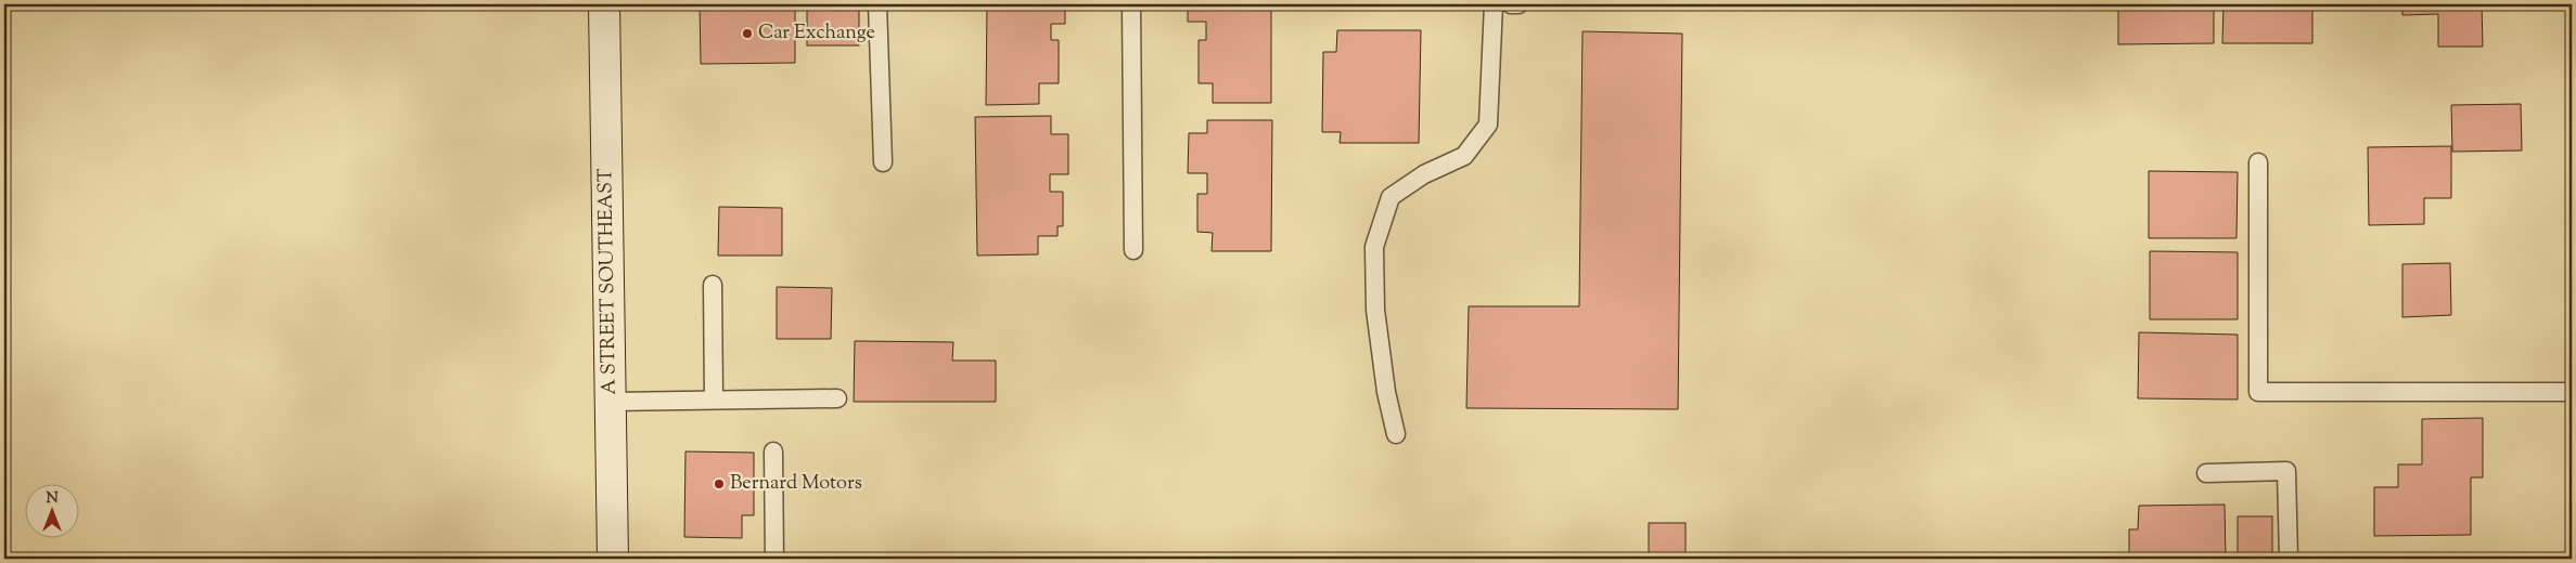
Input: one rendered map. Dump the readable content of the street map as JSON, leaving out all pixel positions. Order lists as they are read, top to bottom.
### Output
{
  "streets": {
    "main road": ["A STREET SOUTHEAST"]
  },
  "places": ["Car Exchange", "Bernard Motors"],
  "north": "top"
}
